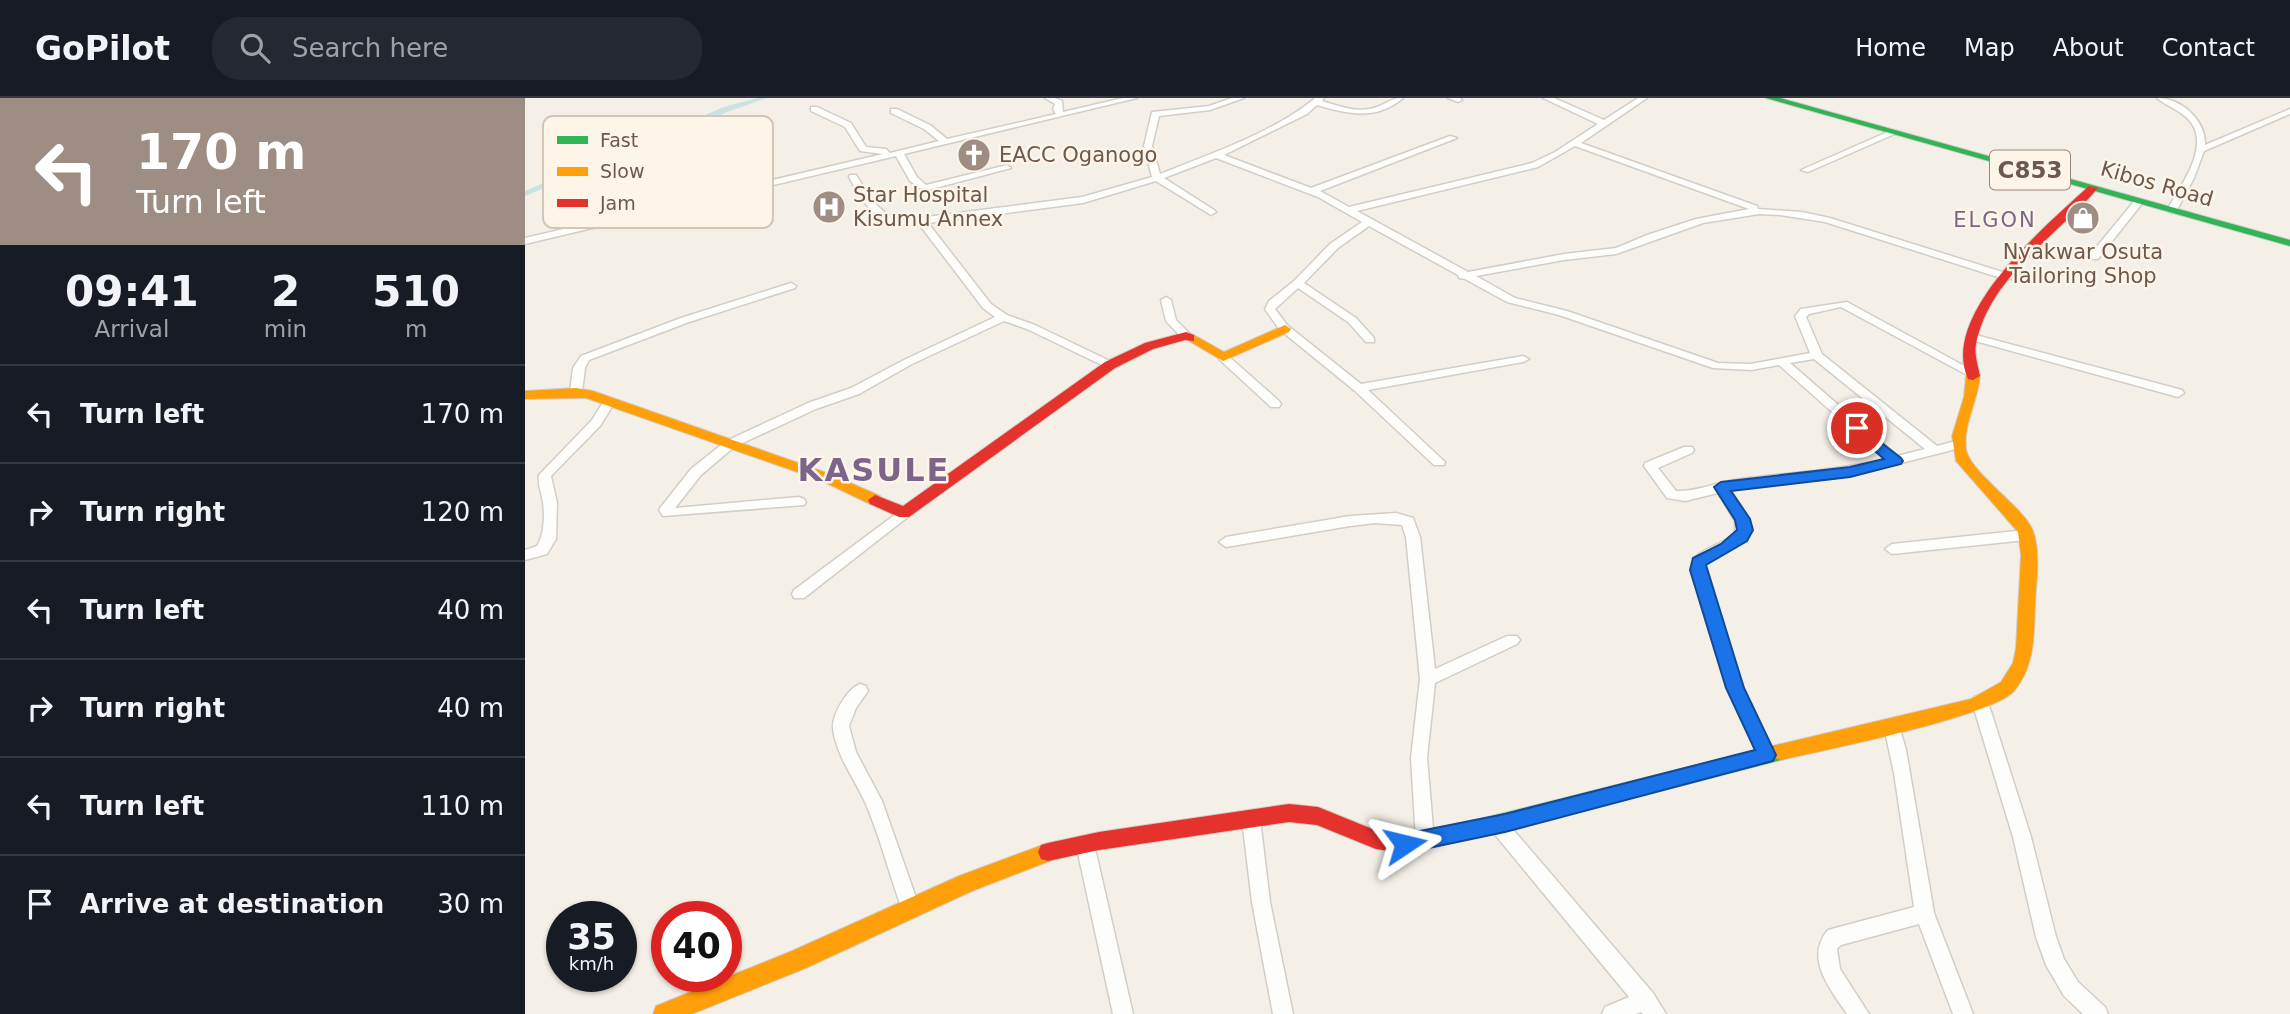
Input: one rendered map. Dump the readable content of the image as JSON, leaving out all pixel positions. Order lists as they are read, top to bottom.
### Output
{
  "streets": {
    "street": ["C853", "Kibos Road"]
  },
  "districts": ["ELGON", "KASULE"],
  "places": {
    "church": ["EACC Oganogo"],
    "hospital": ["Star Hospital Kisumu Annex"],
    "shop": ["Nyakwar Osuta Tailoring Shop"]
  },
  "legend": ["Fast", "Slow", "Jam"],
  "page": {
    "header": "GoPilot",
    "search": "Search here",
    "nav": [
      "Home",
      "Map",
      "About",
      "Contact"
    ],
    "turn": ["170 m", "Turn left"],
    "eta": [
      "09:41",
      "Arrival",
      "2",
      "min",
      "510",
      "m"
    ],
    "list": [
      {
        "name": "Turn left",
        "value": "170 m"
      },
      {
        "name": "Turn right",
        "value": "120 m"
      },
      {
        "name": "Turn left",
        "value": "40 m"
      },
      {
        "name": "Turn right",
        "value": "40 m"
      },
      {
        "name": "Turn left",
        "value": "110 m"
      },
      {
        "name": "Arrive at destination",
        "value": "30 m"
      }
    ],
    "speed": "35 km/h",
    "limit": "40"
  }
}
